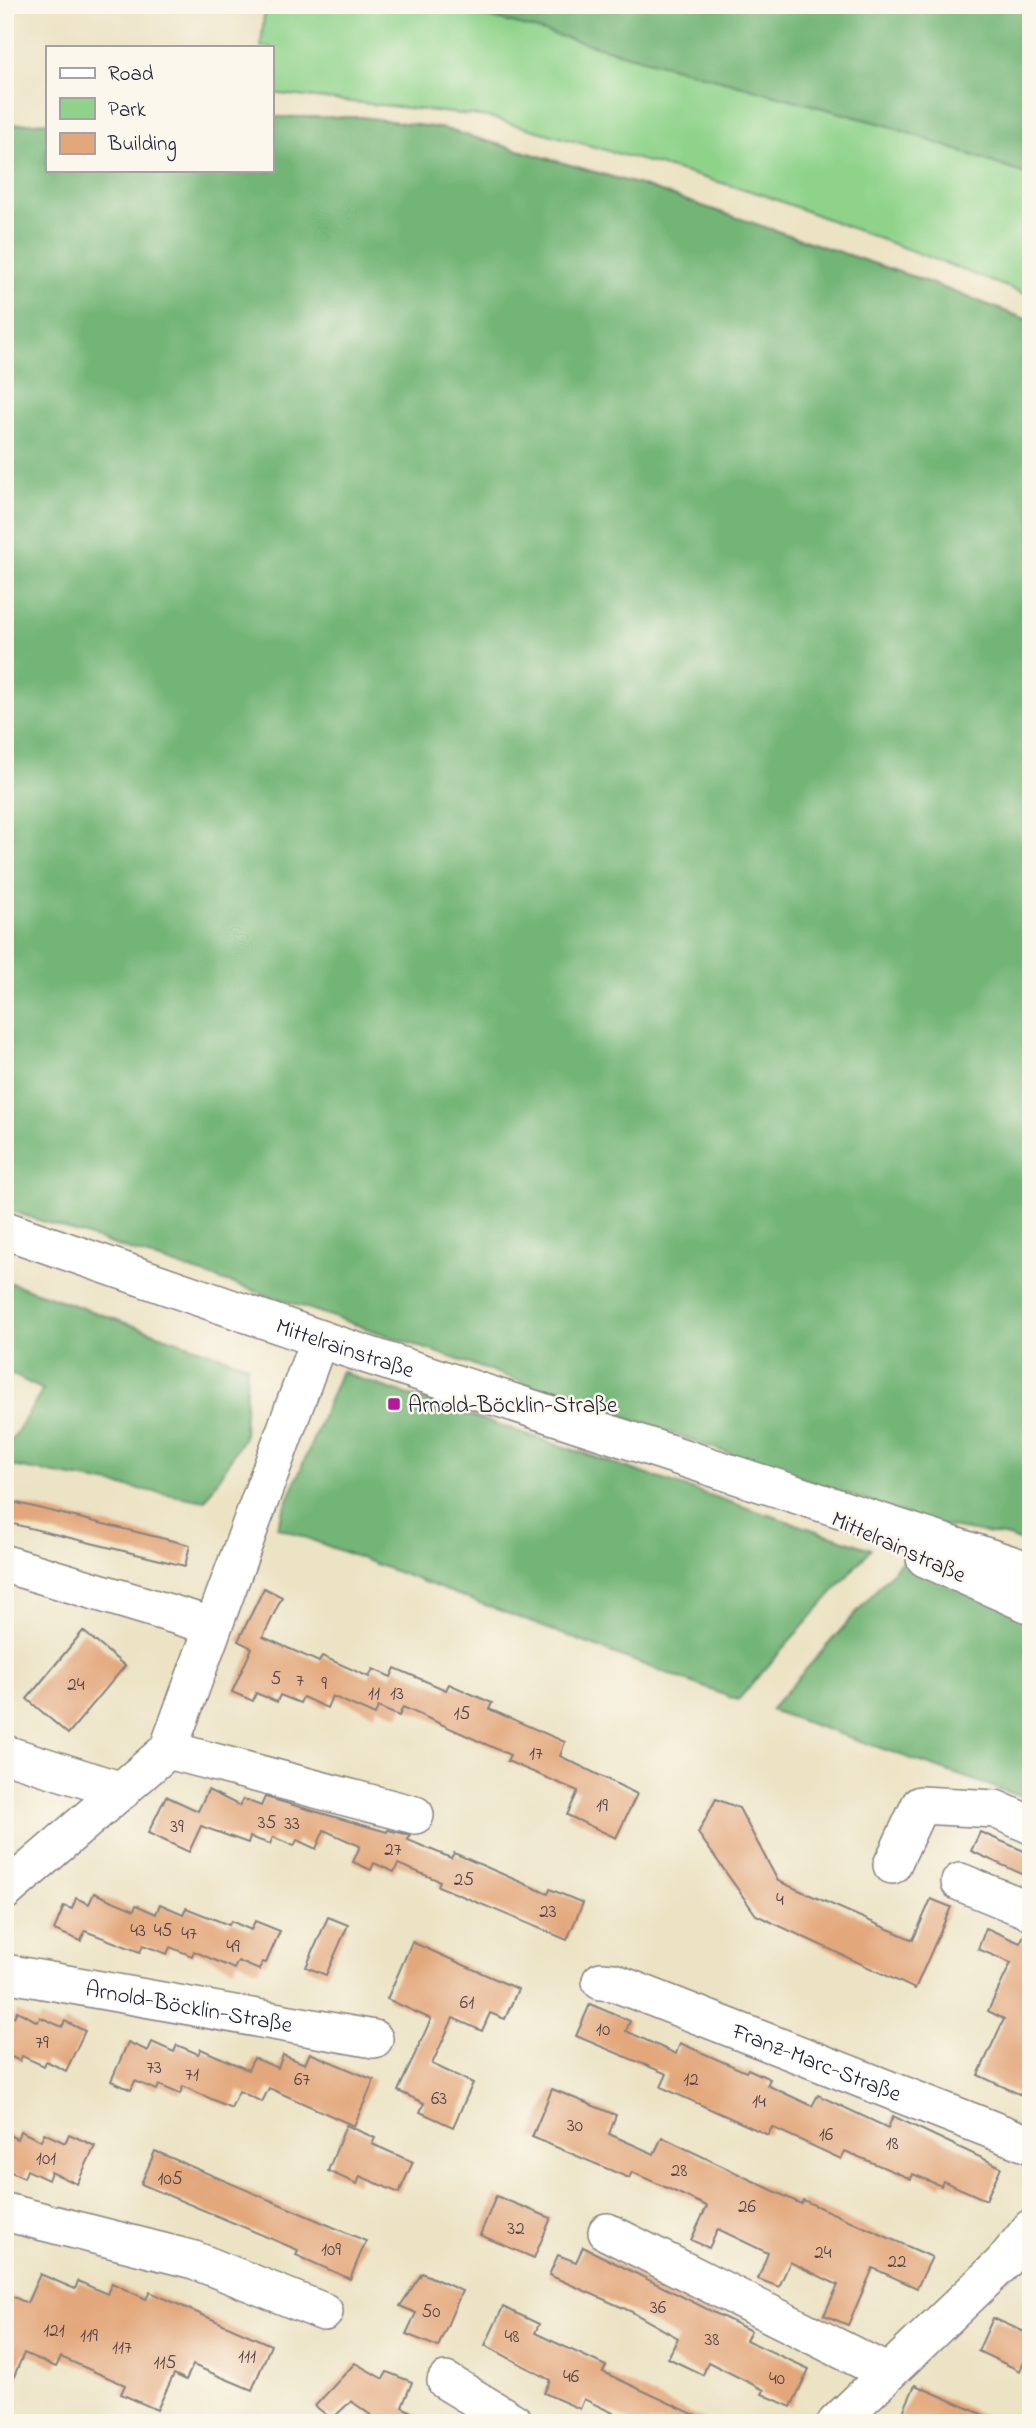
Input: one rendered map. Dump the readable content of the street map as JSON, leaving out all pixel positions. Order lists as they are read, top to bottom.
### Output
{
  "streets": {
    "street": ["Mittelrainstraße", "Arnold-Böcklin-Straße", "Franz-Marc-Straße"]
  },
  "places": {
    "transit": ["Arnold-Böcklin-Straße"]
  },
  "house_numbers": [
    "5",
    "7",
    "9",
    "24",
    "11",
    "13",
    "15",
    "17",
    "19",
    "35",
    "33",
    "39",
    "27",
    "25",
    "4",
    "23",
    "43",
    "45",
    "47",
    "49",
    "61",
    "10",
    "79",
    "73",
    "71",
    "67",
    "12",
    "63",
    "14",
    "30",
    "16",
    "18",
    "101",
    "28",
    "105",
    "26",
    "32",
    "109",
    "24",
    "22",
    "36",
    "50",
    "121",
    "119",
    "48",
    "38",
    "117",
    "111",
    "115",
    "46",
    "40"
  ],
  "legend": ["Road", "Park", "Building"]
}
